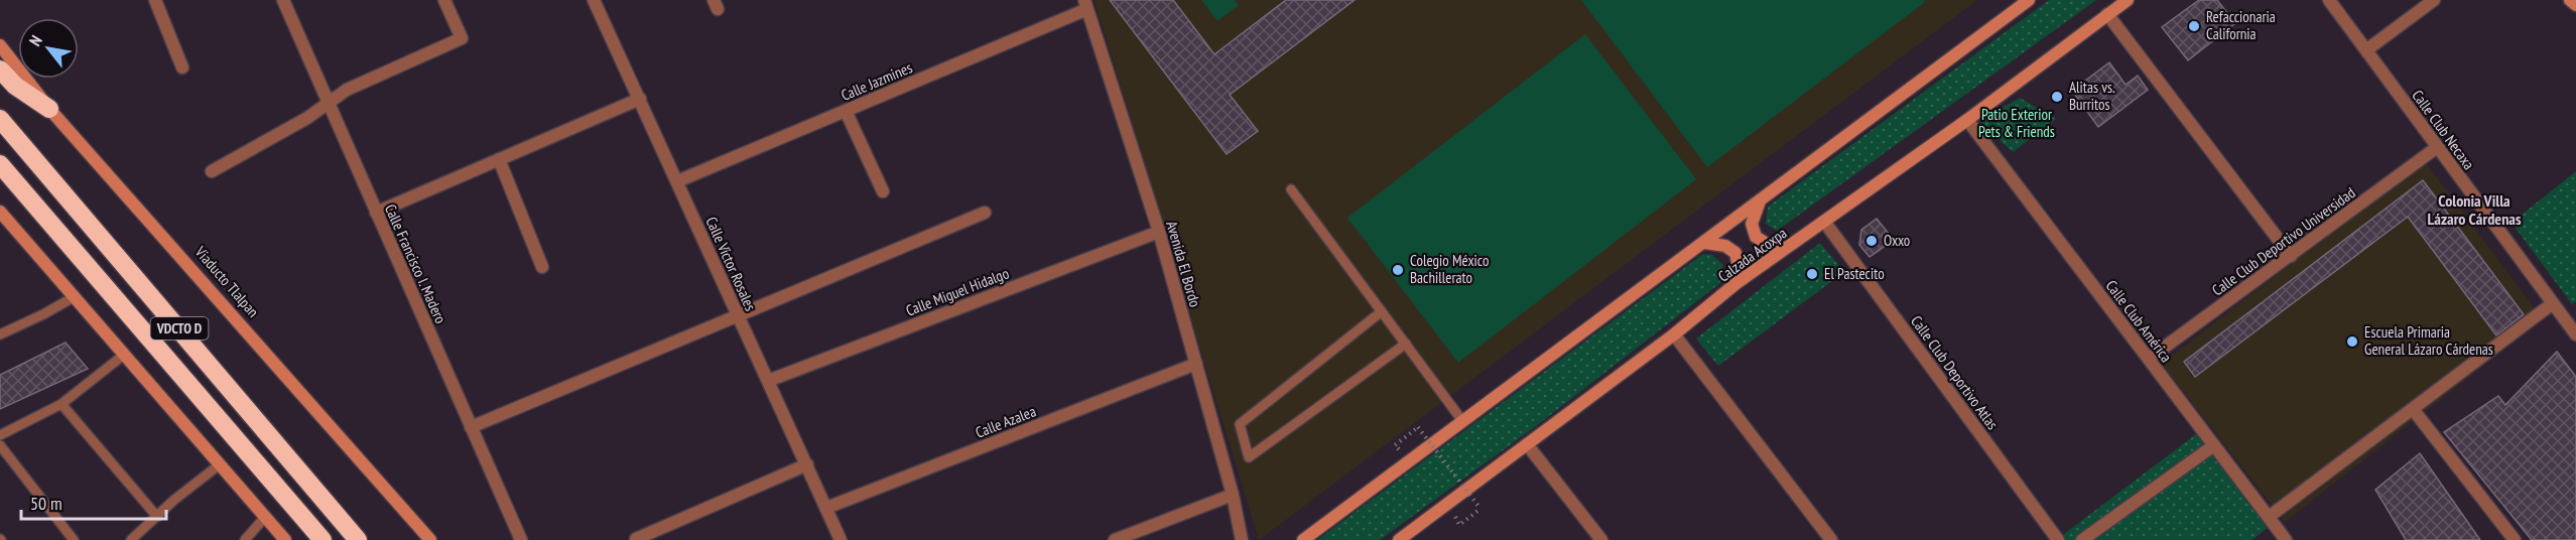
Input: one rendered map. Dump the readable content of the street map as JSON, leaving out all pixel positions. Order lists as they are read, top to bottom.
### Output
{
  "streets": {
    "highway": ["VDCTO D"],
    "main road": ["Calzada Acoxpa", "Viaducto Tlalpan"],
    "street": [
      "Calle Jazmines",
      "Calle Club Necaxa",
      "Calle Club Deportivo Universidad",
      "Calle Francisco I. Madero",
      "Calle Víctor Rosales",
      "Avenida El Bordo",
      "Calle Miguel Hidalgo",
      "Calle Club América",
      "Calle Club Deportivo Atlas",
      "Calle Azalea"
    ]
  },
  "crossings": [
    ["Calle Jazmines", "Calle Víctor Rosales"],
    ["Calle Jazmines", "Avenida El Bordo"],
    ["Calle Club Necaxa", "Calle Club Deportivo Universidad"],
    ["Calle Club Deportivo Universidad", "Calle Club América"],
    ["Calzada Acoxpa", "Calle Club América"],
    ["Calzada Acoxpa", "Calle Club Deportivo Atlas"],
    ["Calle Víctor Rosales", "Calle Miguel Hidalgo"],
    ["Calle Víctor Rosales", "Calle Azalea"],
    ["Avenida El Bordo", "Calle Miguel Hidalgo"],
    ["Avenida El Bordo", "Calle Azalea"]
  ],
  "districts": ["Colonia Villa Lázaro Cárdenas"],
  "parks": ["Patio Exterior Pets & Friends"],
  "places": [
    "Refaccionaria California",
    "Alitas vs. Burritos",
    "Oxxo",
    "Colegio México Bachillerato",
    "El Pastecito",
    "Escuela Primaria General Lázaro Cárdenas"
  ],
  "scale_bar": "50 m",
  "north": "top left"
}
